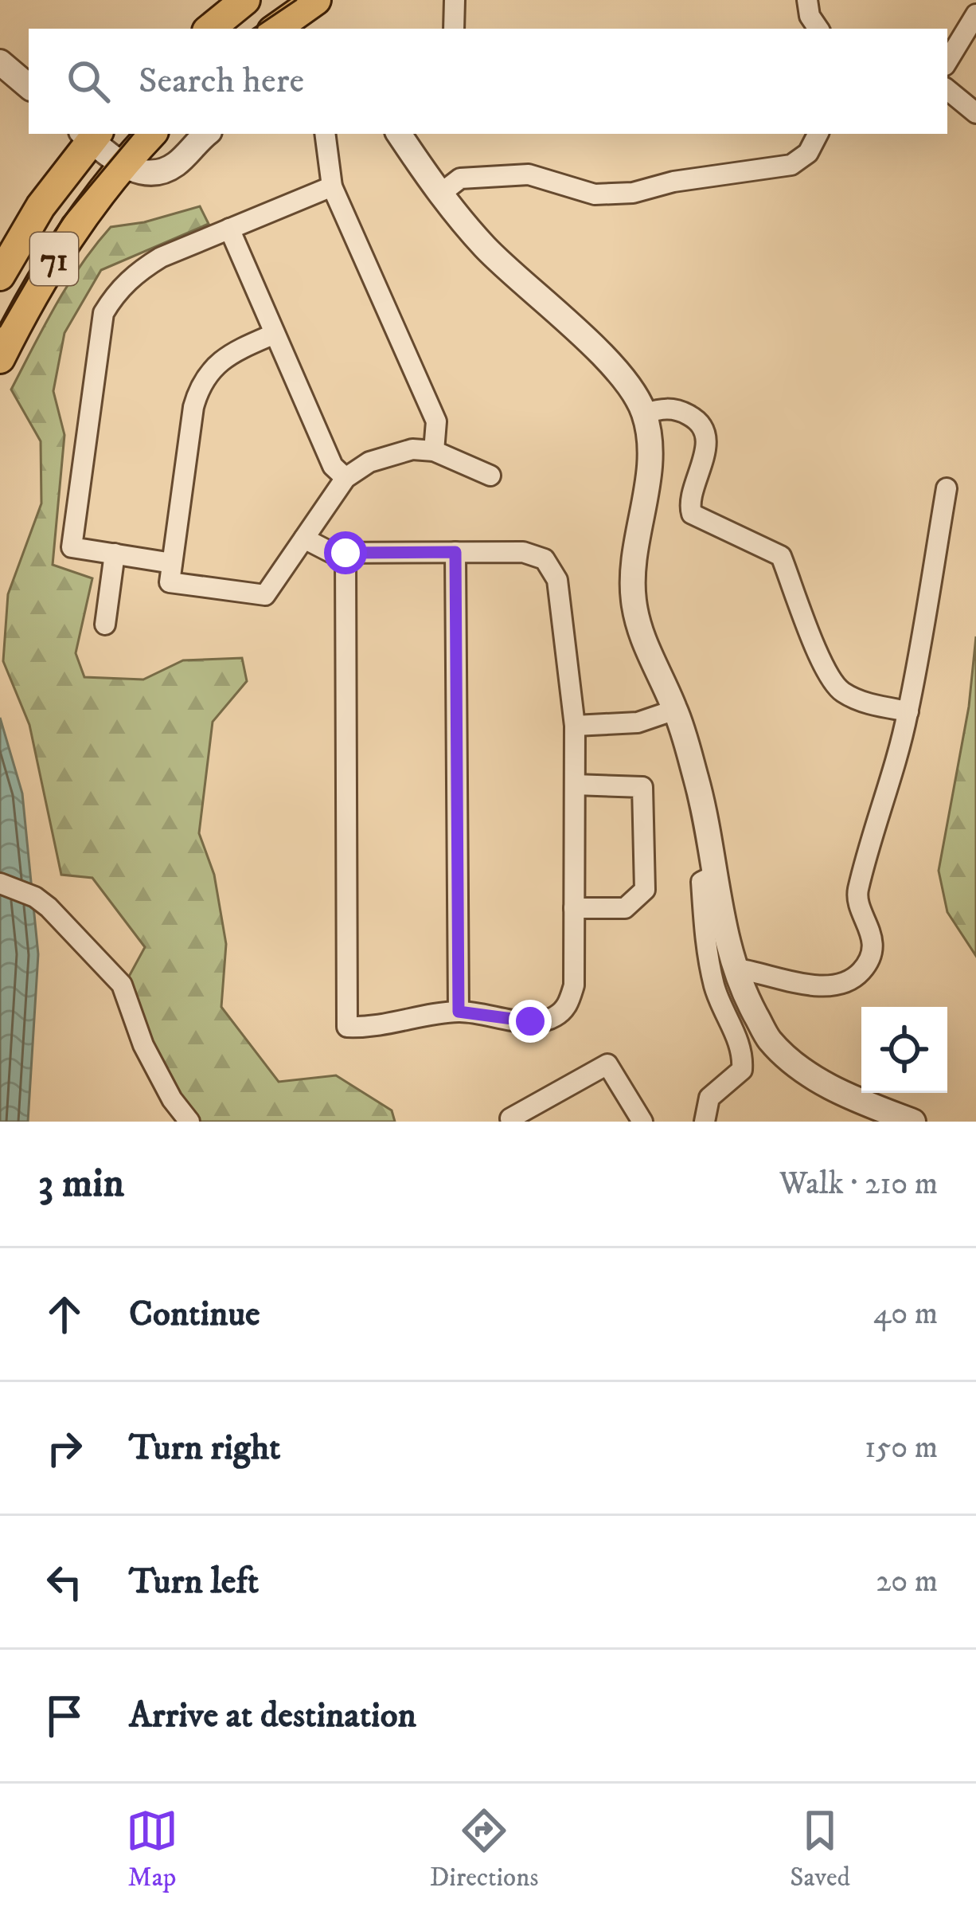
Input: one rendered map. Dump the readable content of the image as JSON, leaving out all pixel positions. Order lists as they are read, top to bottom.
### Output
{
  "streets": {
    "main road": ["71"]
  },
  "page": {
    "search": "Search here",
    "heading": ["3 min", "Walk · 210 m"],
    "list": [
      ["Continue", "40 m"],
      ["Turn right", "150 m"],
      ["Turn left", "20 m"],
      "Arrive at destination"
    ],
    "nav": ["Map", "Directions", "Saved"]
  }
}
